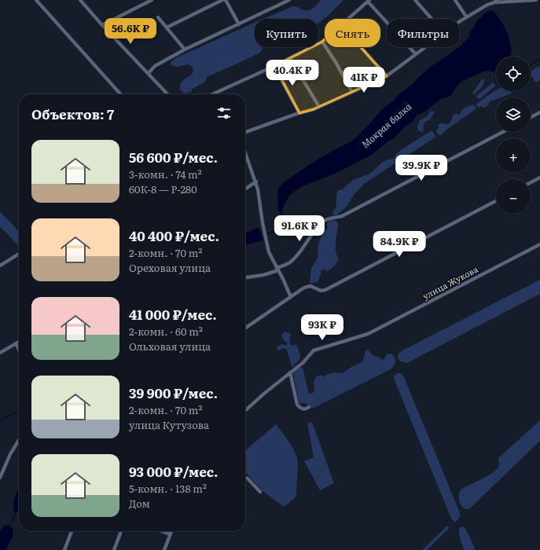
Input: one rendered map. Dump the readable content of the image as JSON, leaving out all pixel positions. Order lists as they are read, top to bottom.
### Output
{
  "streets": {
    "street": ["улица Жукова"]
  },
  "water": ["Мокрая балка"],
  "page": {
    "price": [
      "56.6K ₽",
      "40.4K ₽",
      "41K ₽",
      "39.9K ₽",
      "91.6K ₽",
      "84.9K ₽",
      "93K ₽"
    ],
    "chip": ["Купить", "Снять", "Фильтры"],
    "map_buttons": ["+", "−"],
    "heading": "Объектов: 7",
    "list": [
      {
        "name": "56 600 ₽/мес.",
        "note": "3-комн. · 74 m² · 60К-8 — Р-280"
      },
      {
        "name": "40 400 ₽/мес.",
        "note": "2-комн. · 70 m² · Ореховая улица"
      },
      {
        "name": "41 000 ₽/мес.",
        "note": "2-комн. · 60 m² · Ольховая улица"
      },
      {
        "name": "39 900 ₽/мес.",
        "note": "2-комн. · 70 m² · улица Кутузова"
      },
      {
        "name": "93 000 ₽/мес.",
        "note": "5-комн. · 138 m² · Дом"
      }
    ]
  }
}
